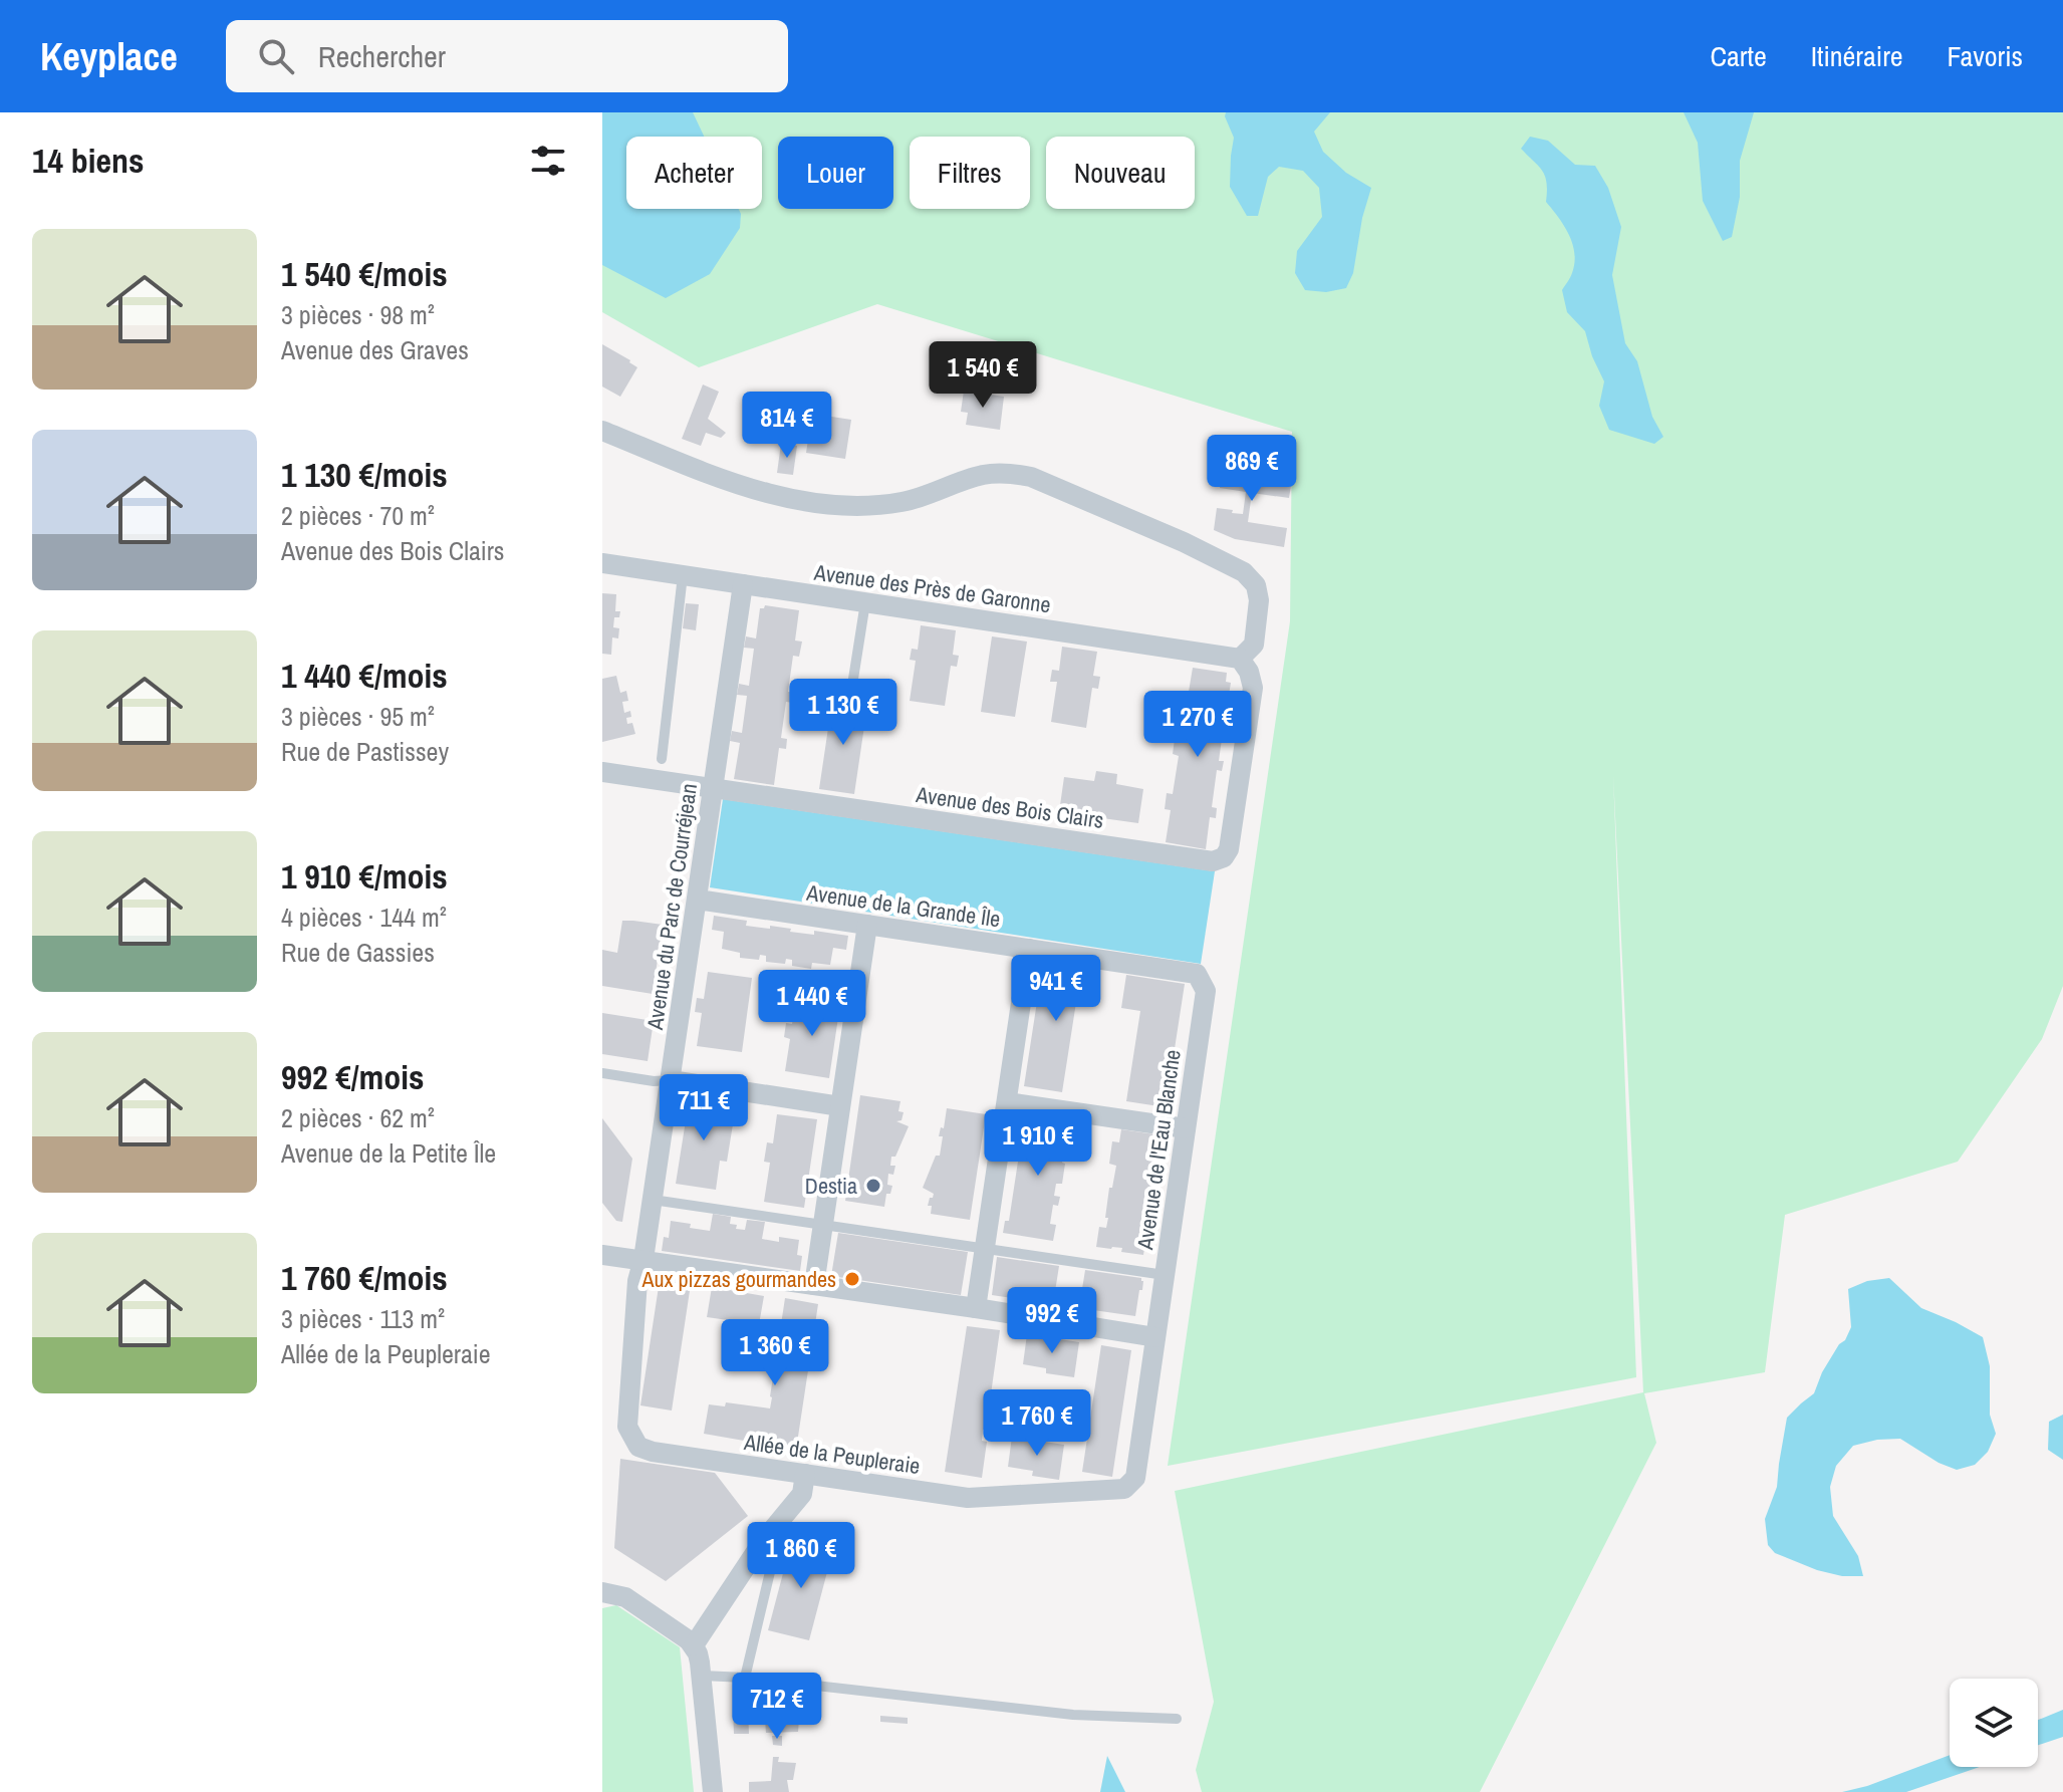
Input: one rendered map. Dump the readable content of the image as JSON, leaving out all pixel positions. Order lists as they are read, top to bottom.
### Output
{
  "streets": {
    "street": [
      "Avenue des Près de Garonne",
      "Avenue des Bois Clairs",
      "Avenue de la Grande Île",
      "Avenue du Parc de Courréjean",
      "Avenue de l'Eau Blanche",
      "Allée de la Peupleraie"
    ]
  },
  "crossings": [
    ["Avenue des Près de Garonne", "Avenue des Bois Clairs"],
    ["Avenue des Près de Garonne", "Avenue du Parc de Courréjean"],
    ["Avenue des Bois Clairs", "Avenue du Parc de Courréjean"],
    ["Avenue de la Grande Île", "Avenue du Parc de Courréjean"],
    ["Avenue de la Grande Île", "Avenue de l'Eau Blanche"],
    ["Avenue du Parc de Courréjean", "Allée de la Peupleraie"],
    ["Avenue de l'Eau Blanche", "Allée de la Peupleraie"]
  ],
  "places": ["Destia", "Aux pizzas gourmandes"],
  "page": {
    "header": "Keyplace",
    "search": "Rechercher",
    "nav": ["Carte", "Itinéraire", "Favoris"],
    "heading": "14 biens",
    "chip": [
      "Acheter",
      "Louer",
      "Filtres",
      "Nouveau"
    ],
    "list": [
      {
        "name": "1 540 €/mois",
        "note": "3 pièces · 98 m² · Avenue des Graves"
      },
      {
        "name": "1 130 €/mois",
        "note": "2 pièces · 70 m² · Avenue des Bois Clairs"
      },
      {
        "name": "1 440 €/mois",
        "note": "3 pièces · 95 m² · Rue de Pastissey"
      },
      {
        "name": "1 910 €/mois",
        "note": "4 pièces · 144 m² · Rue de Gassies"
      },
      {
        "name": "992 €/mois",
        "note": "2 pièces · 62 m² · Avenue de la Petite Île"
      },
      {
        "name": "1 760 €/mois",
        "note": "3 pièces · 113 m² · Allée de la Peupleraie"
      }
    ],
    "price": [
      "1 540 €",
      "814 €",
      "869 €",
      "1 130 €",
      "1 270 €",
      "941 €",
      "1 440 €",
      "711 €",
      "1 910 €",
      "992 €",
      "1 360 €",
      "1 760 €",
      "1 860 €",
      "712 €"
    ]
  }
}
